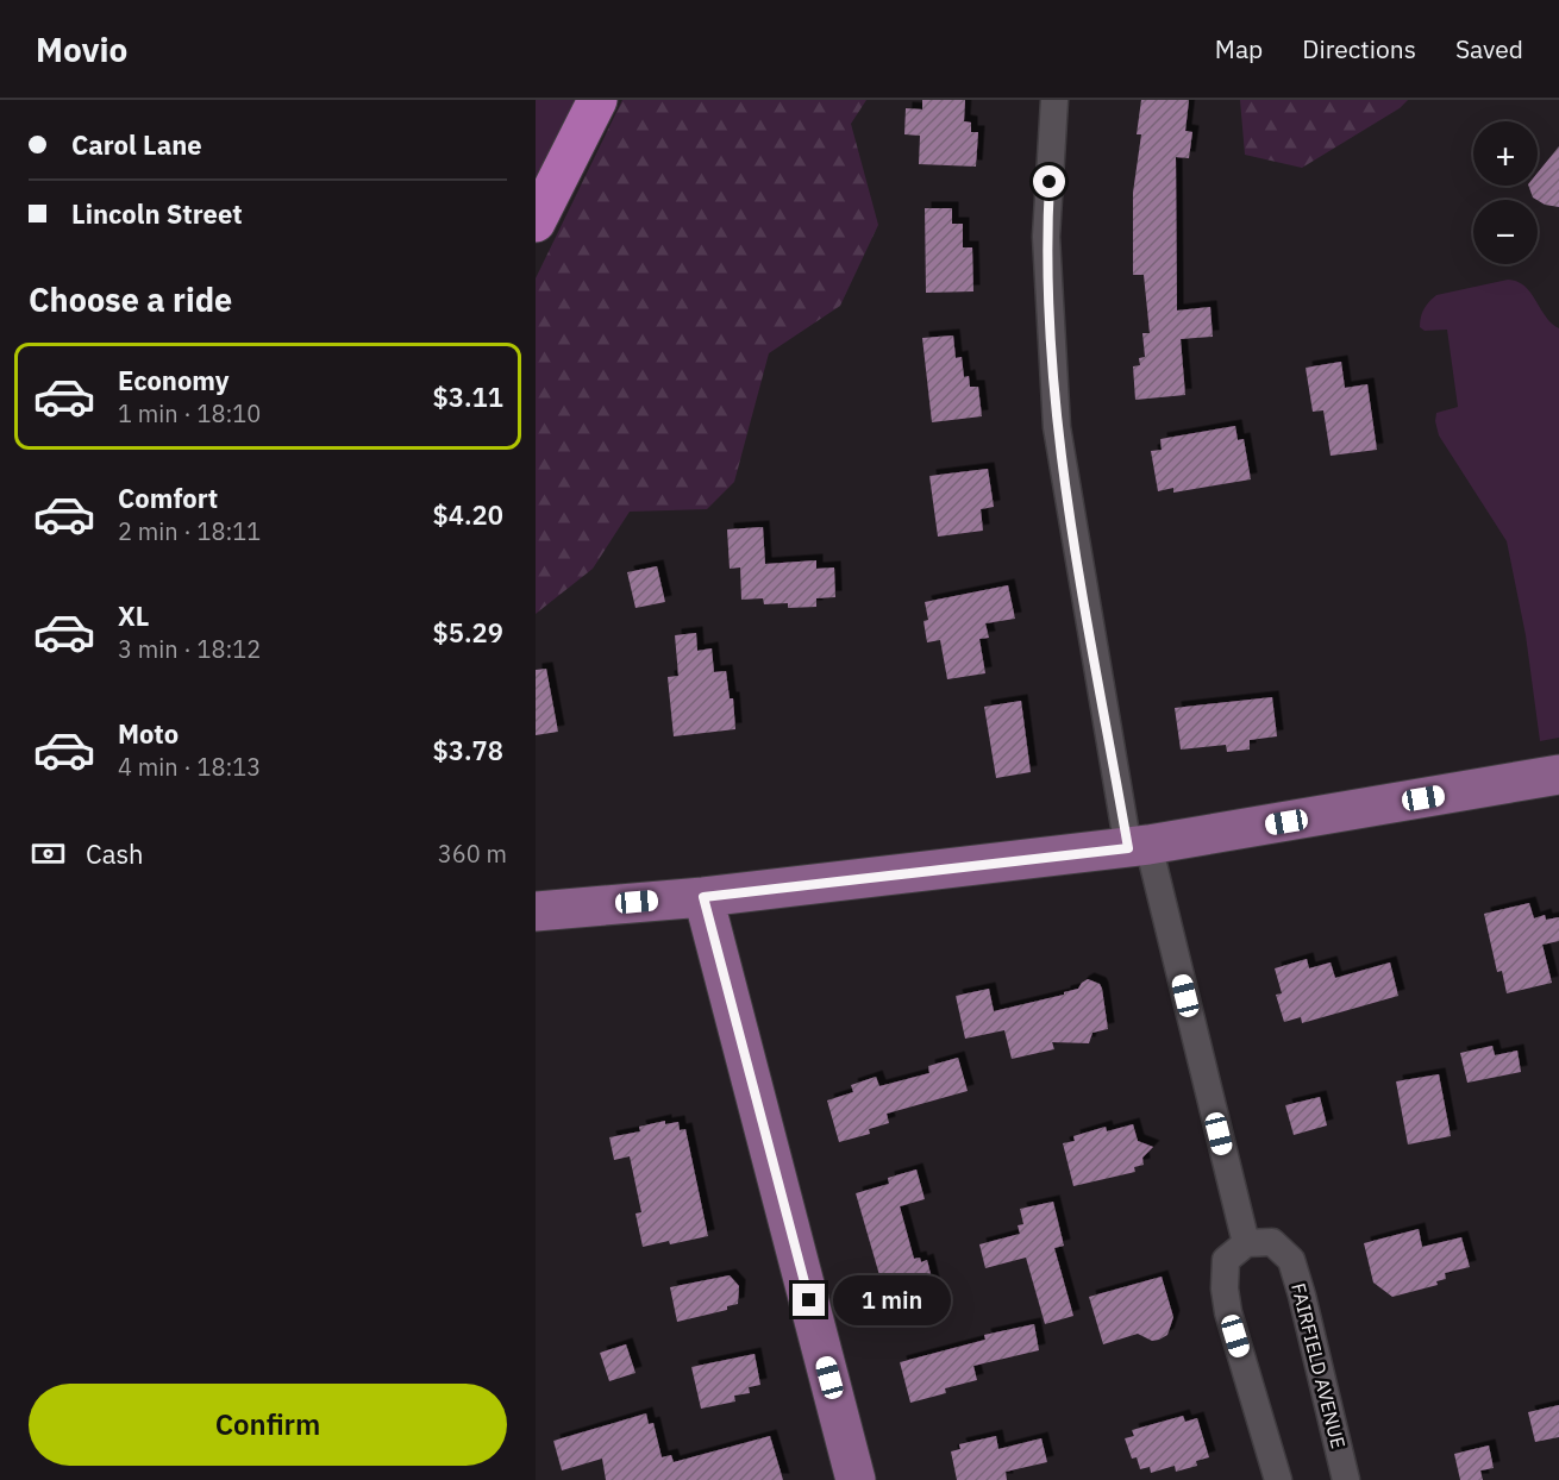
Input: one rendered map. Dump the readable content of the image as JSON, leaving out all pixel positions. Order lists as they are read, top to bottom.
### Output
{
  "streets": {
    "street": ["FAIRFIELD AVENUE"]
  },
  "page": {
    "header": "Movio",
    "nav": ["Map", "Directions", "Saved"],
    "banner": ["Carol Lane", "Lincoln Street"],
    "map_buttons": ["+", "−"],
    "heading": "Choose a ride",
    "list": [
      {
        "name": "Economy",
        "note": "1 min · 18:10",
        "value": "$3.11"
      },
      {
        "name": "Comfort",
        "note": "2 min · 18:11",
        "value": "$4.20"
      },
      {
        "name": "XL",
        "note": "3 min · 18:12",
        "value": "$5.29"
      },
      {
        "name": "Moto",
        "note": "4 min · 18:13",
        "value": "$3.78"
      }
    ],
    "pay": ["Cash", "360 m"],
    "bubble": "1 min",
    "buttons": "Confirm"
  }
}
